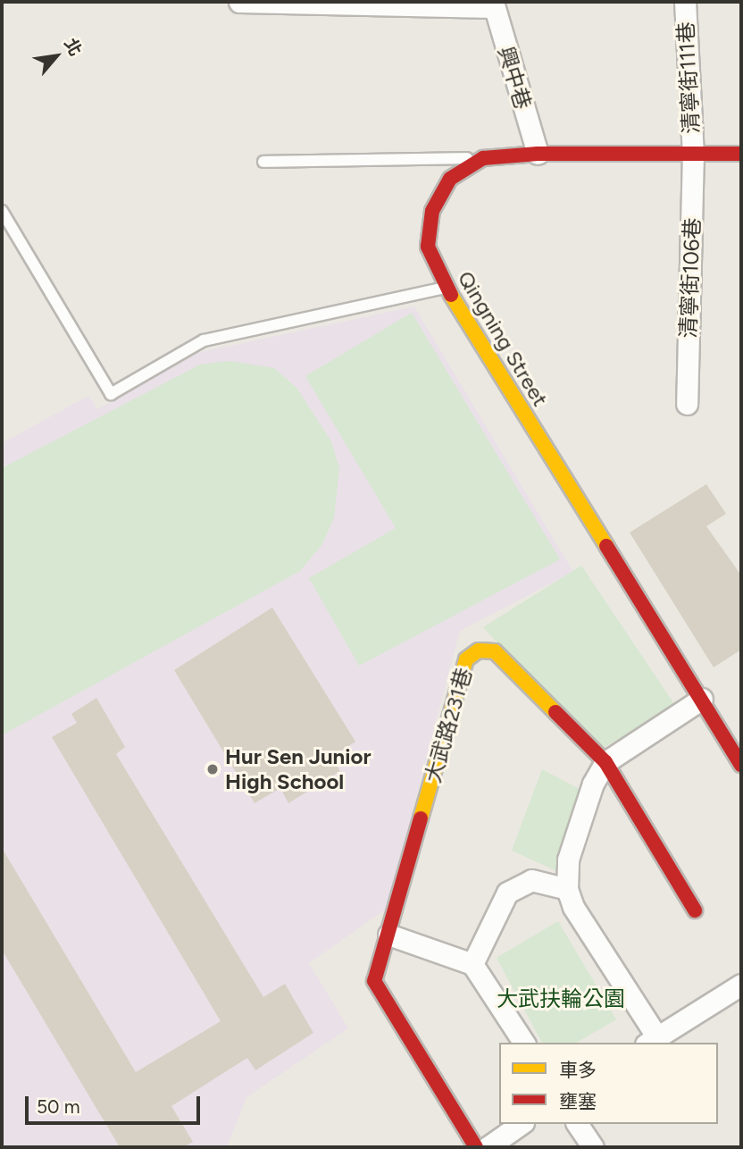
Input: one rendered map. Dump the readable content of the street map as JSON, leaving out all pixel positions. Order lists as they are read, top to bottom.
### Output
{
  "streets": {
    "street": [
      "興中巷",
      "清寧街111巷",
      "清寧街106巷",
      "Qingning Street",
      "大武路231巷"
    ]
  },
  "crossings": [
    ["興中巷", "Qingning Street"],
    ["清寧街111巷", "清寧街106巷"],
    ["清寧街111巷", "Qingning Street"],
    ["清寧街106巷", "Qingning Street"]
  ],
  "parks": ["大武扶輪公園"],
  "places": ["Hur Sen Junior High School"],
  "legend": ["車多", "壅塞"],
  "scale_bar": "50 m",
  "north": "top right"
}
